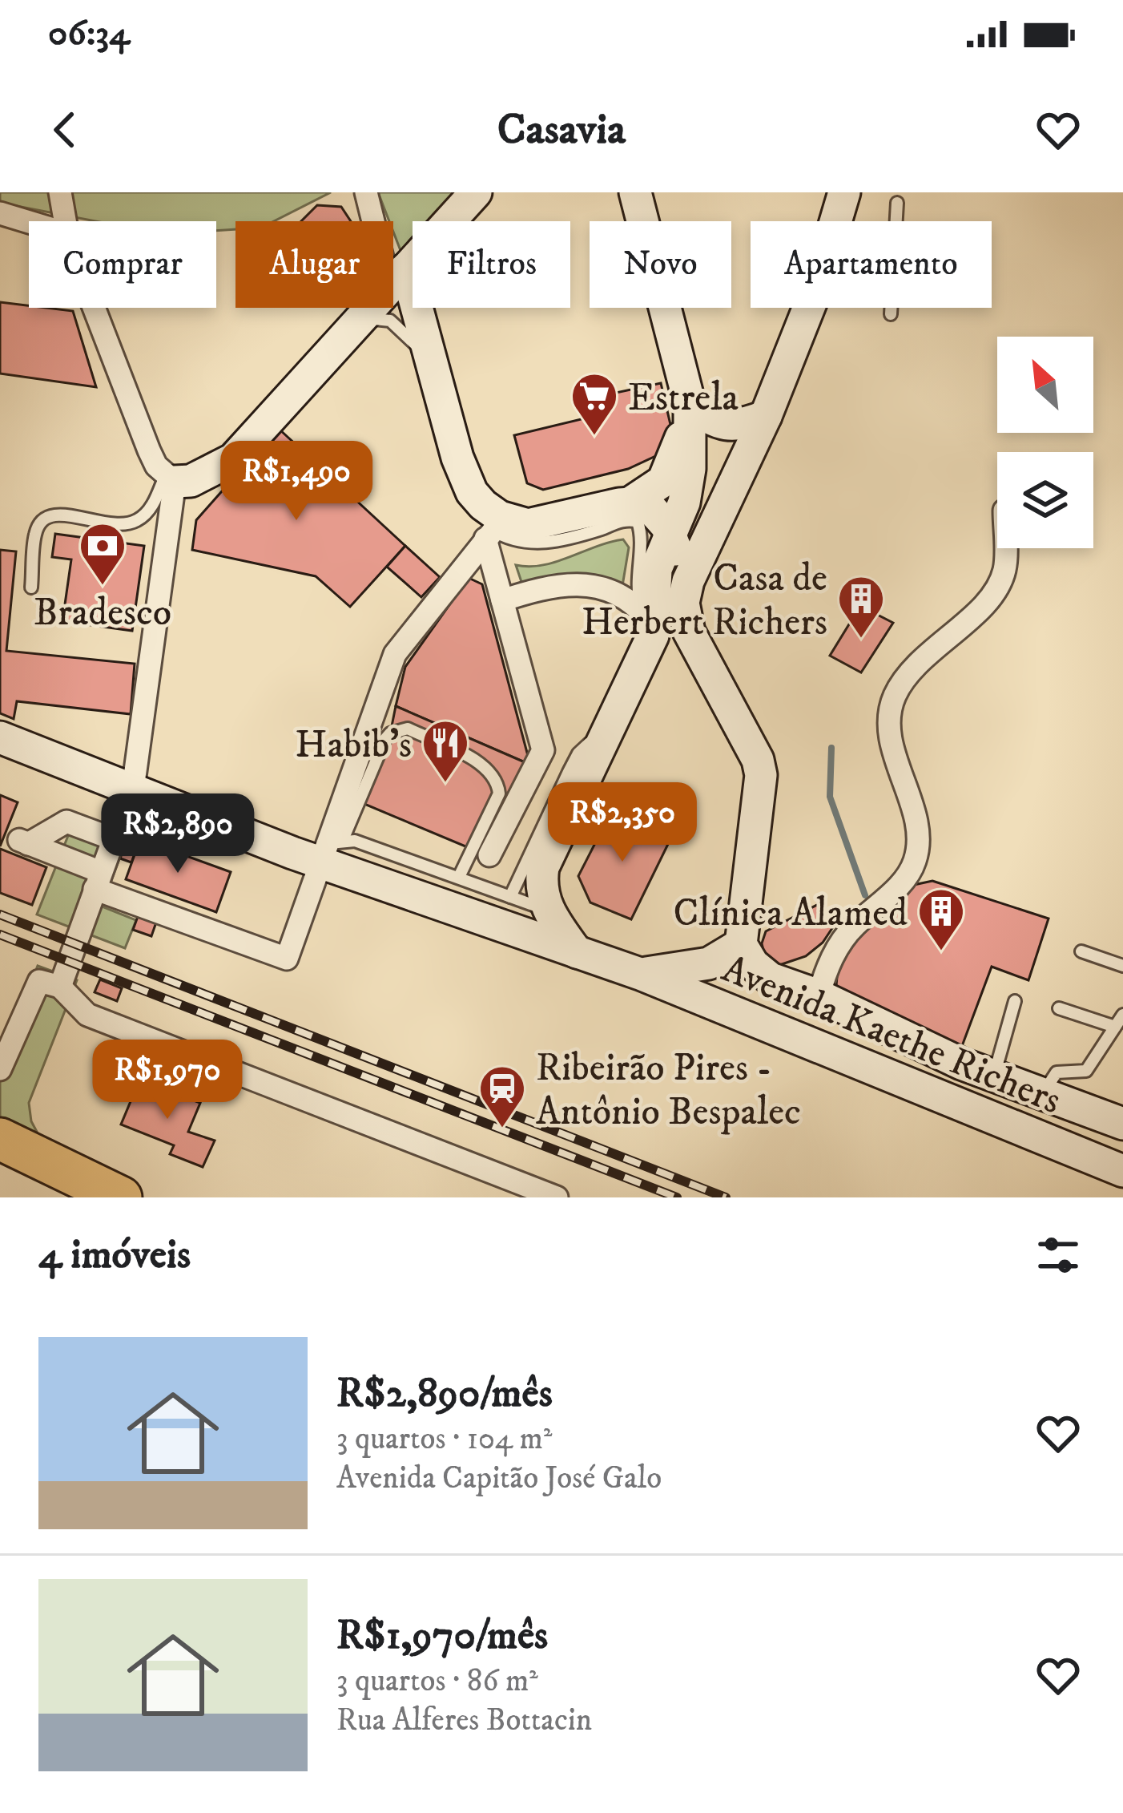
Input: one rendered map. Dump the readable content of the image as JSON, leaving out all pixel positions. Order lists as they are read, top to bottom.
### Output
{
  "streets": {
    "main road": ["Avenida Kaethe Richers"]
  },
  "places": {
    "supermarket": ["Estrela"],
    "bank": ["Bradesco"],
    "building": ["Casa de Herbert Richers", "Clínica Alamed"],
    "restaurant": ["Habib's"],
    "station": ["Ribeirão Pires - Antônio Bespalec"]
  },
  "north": "top left",
  "page": {
    "status": "06:34",
    "header": "Casavia",
    "chip": [
      "Comprar",
      "Alugar",
      "Filtros",
      "Novo",
      "Apartamento"
    ],
    "price": [
      "R$1,490",
      "R$2,350",
      "R$2,890",
      "R$1,970"
    ],
    "heading": "4 imóveis",
    "list": [
      {
        "name": "R$2,890/mês",
        "note": "3 quartos · 104 m² · Avenida Capitão José Galo"
      },
      {
        "name": "R$1,970/mês",
        "note": "3 quartos · 86 m² · Rua Alferes Bottacin"
      }
    ]
  }
}
